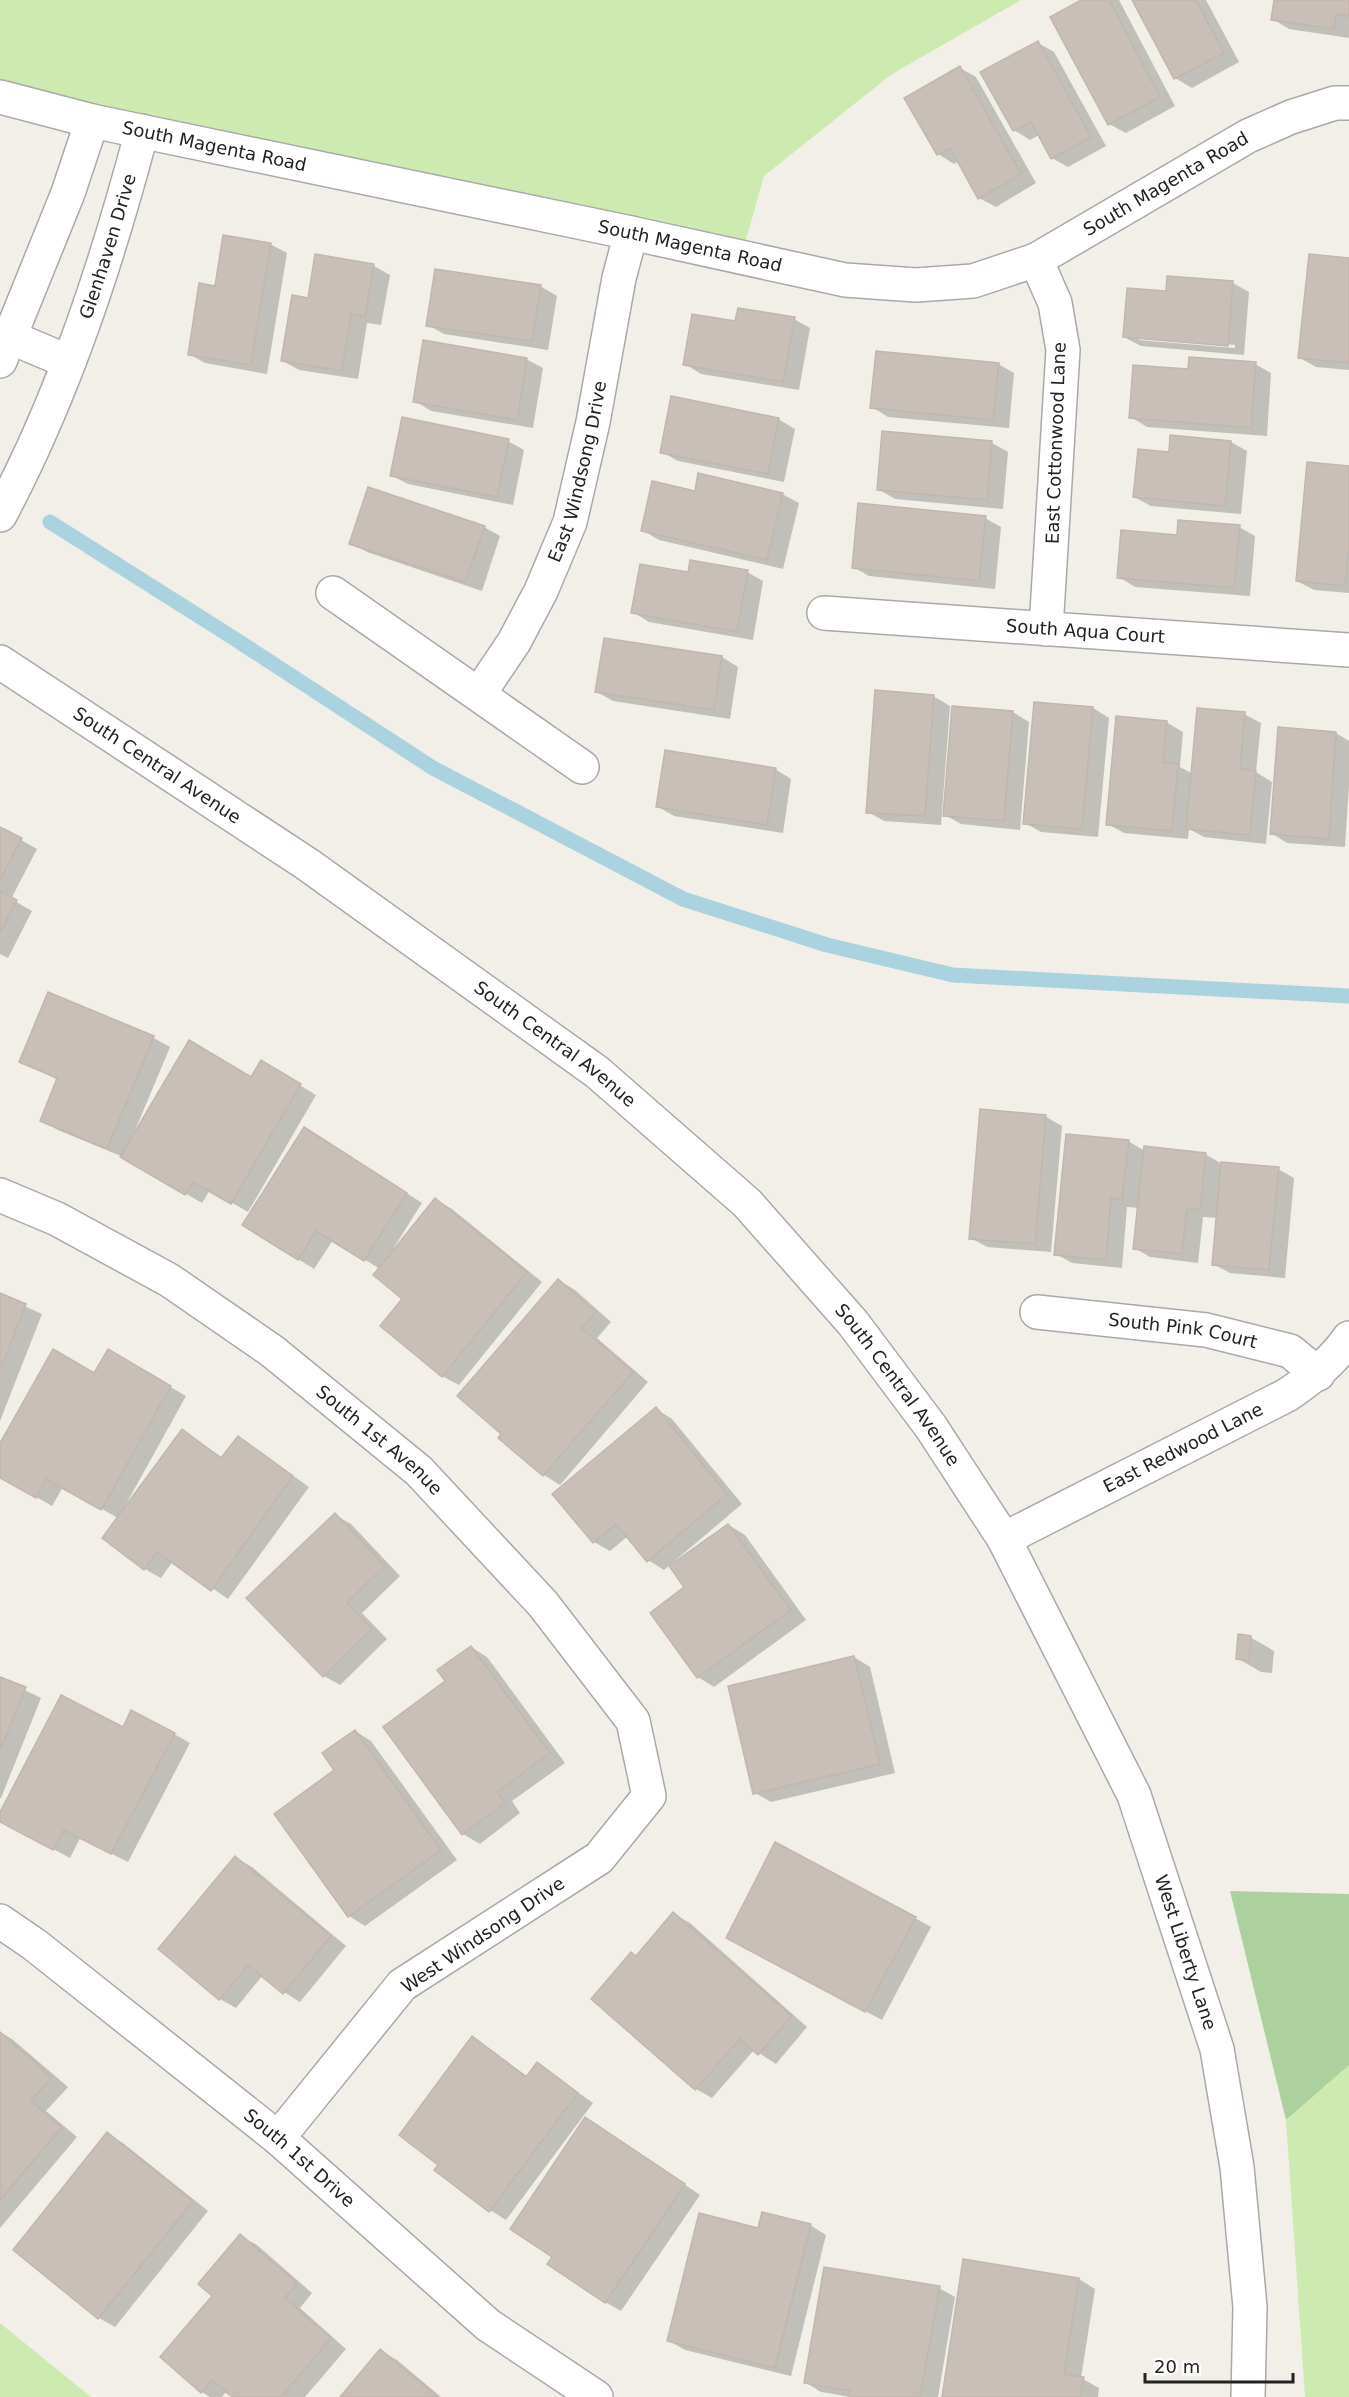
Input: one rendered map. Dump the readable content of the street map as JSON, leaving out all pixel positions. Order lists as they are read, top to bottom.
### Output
{
  "streets": {
    "street": [
      "South Magenta Road",
      "Glenhaven Drive",
      "East Cottonwood Lane",
      "East Windsong Drive",
      "South Aqua Court",
      "South Central Avenue",
      "South Pink Court",
      "South 1st Avenue",
      "East Redwood Lane",
      "West Windsong Drive",
      "West Liberty Lane",
      "South 1st Drive"
    ]
  },
  "crossings": [
    ["South Magenta Road", "Glenhaven Drive"],
    ["South Magenta Road", "East Cottonwood Lane"],
    ["South Magenta Road", "East Windsong Drive"],
    ["East Cottonwood Lane", "South Aqua Court"],
    ["South Central Avenue", "East Redwood Lane"],
    ["South Central Avenue", "West Liberty Lane"],
    ["South Pink Court", "East Redwood Lane"],
    ["South 1st Avenue", "West Windsong Drive"],
    ["East Redwood Lane", "West Liberty Lane"],
    ["West Windsong Drive", "South 1st Drive"]
  ],
  "scale_bar": "20 m"
}
